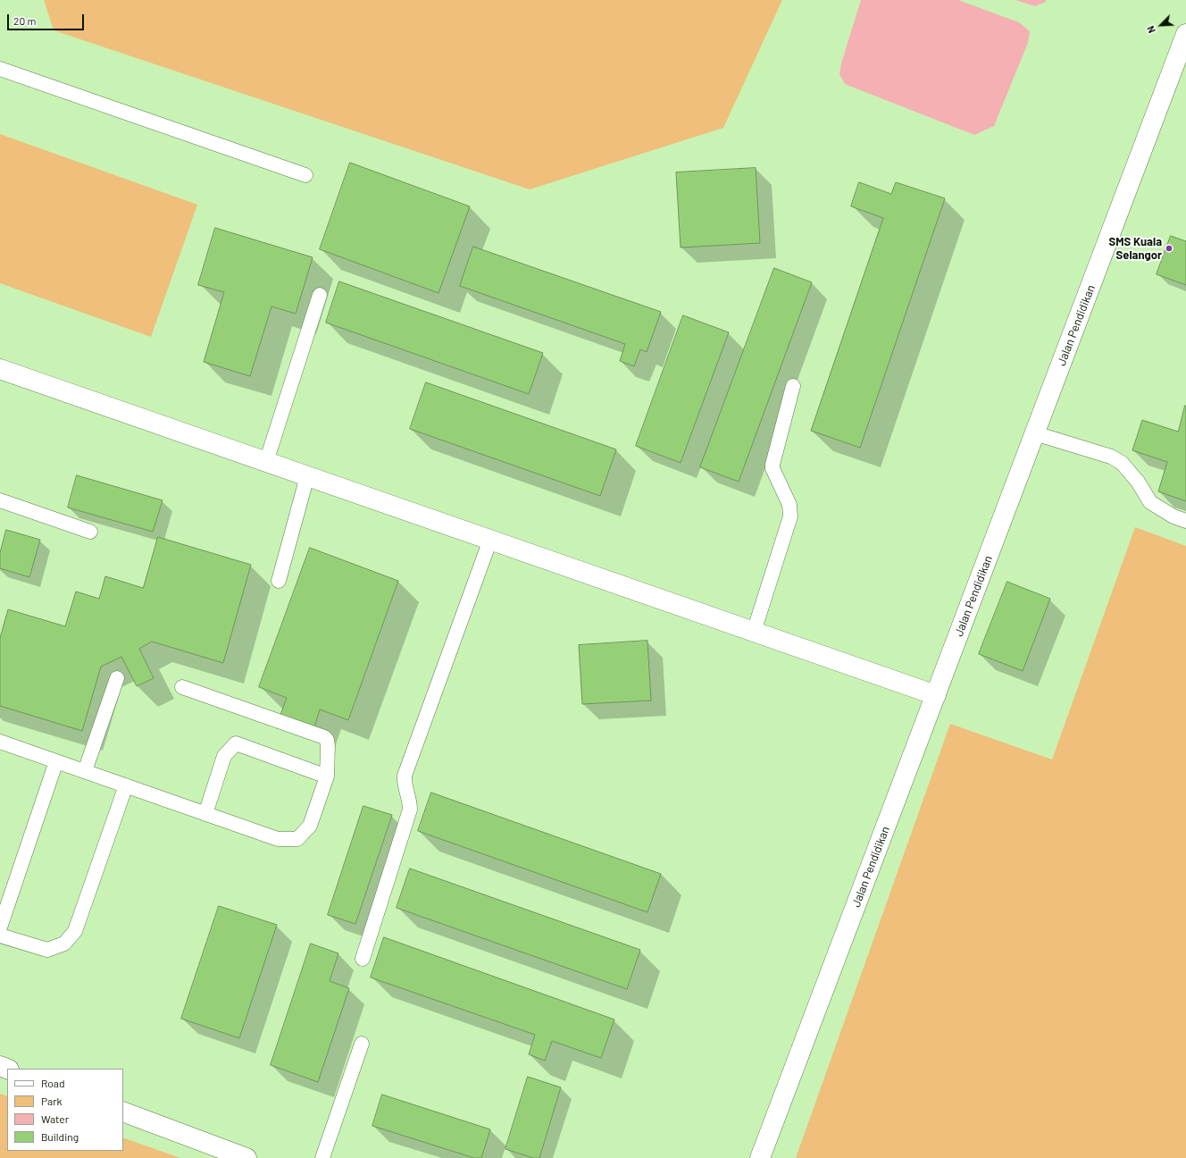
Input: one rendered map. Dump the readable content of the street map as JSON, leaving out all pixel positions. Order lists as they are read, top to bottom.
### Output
{
  "streets": {
    "street": ["Jalan Pendidikan"]
  },
  "places": ["SMS Kuala Selangor"],
  "legend": [
    "Road",
    "Park",
    "Water",
    "Building"
  ],
  "scale_bar": "20 m",
  "north": "bottom left"
}
